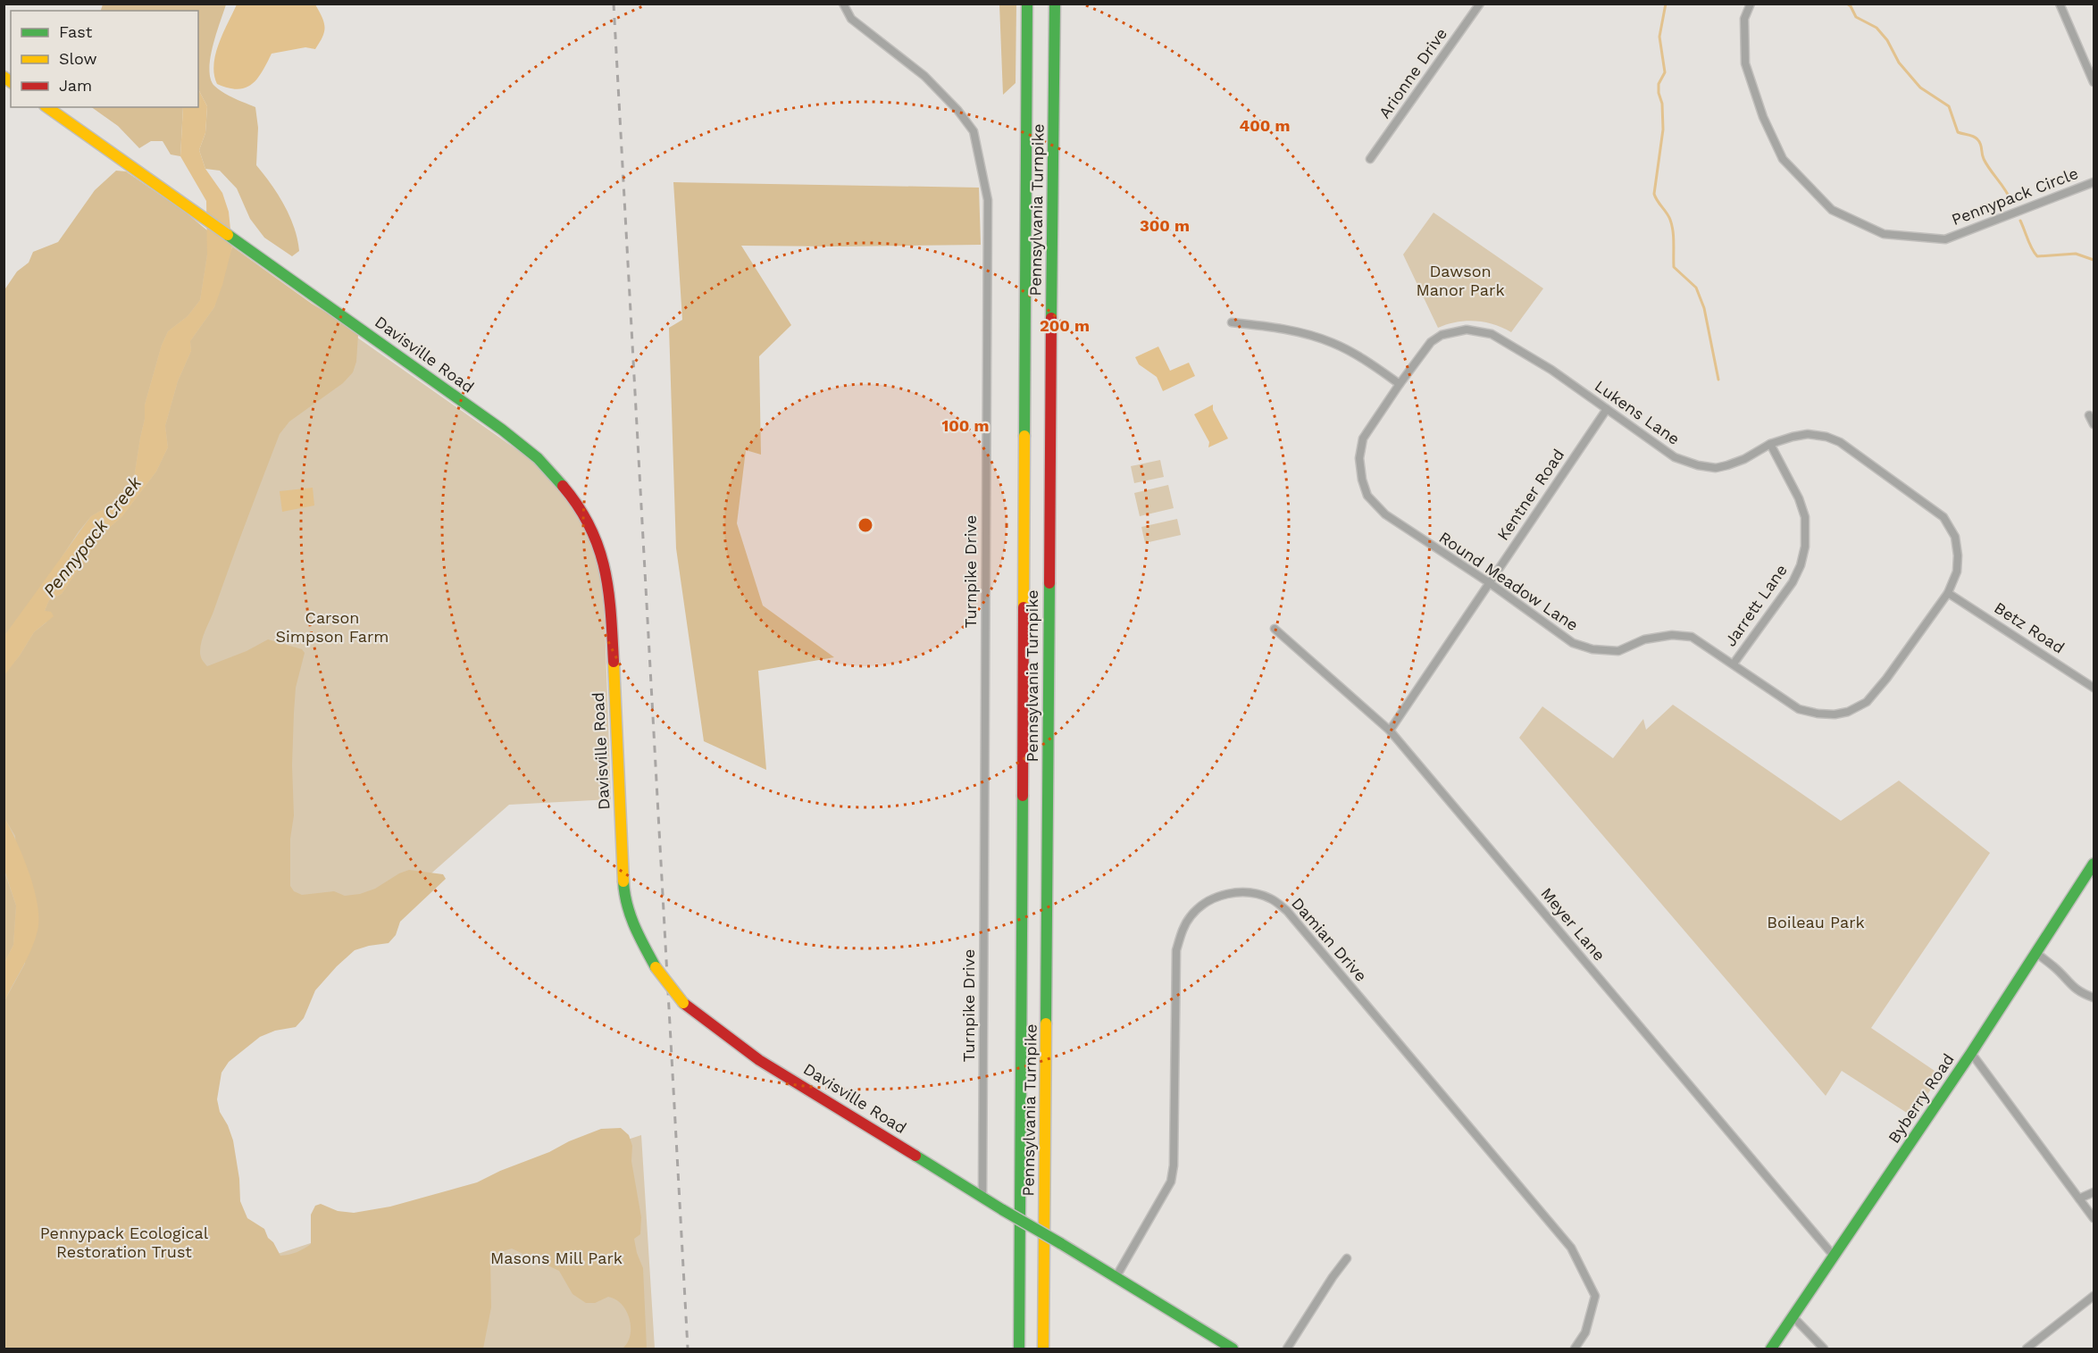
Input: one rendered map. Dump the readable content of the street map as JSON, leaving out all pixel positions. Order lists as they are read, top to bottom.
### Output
{
  "streets": {
    "main road": ["Pennsylvania Turnpike", "Davisville Road", "Byberry Road"],
    "street": [
      "Arionne Drive",
      "Pennypack Circle",
      "Lukens Lane",
      "Kentner Road",
      "Turnpike Drive",
      "Round Meadow Lane",
      "Jarrett Lane",
      "Betz Road",
      "Meyer Lane",
      "Damian Drive"
    ]
  },
  "crossings": [
    ["Davisville Road", "Turnpike Drive"],
    ["Davisville Road", "Damian Drive"],
    ["Lukens Lane", "Kentner Road"],
    ["Lukens Lane", "Round Meadow Lane"],
    ["Lukens Lane", "Jarrett Lane"],
    ["Lukens Lane", "Betz Road"],
    ["Kentner Road", "Round Meadow Lane"],
    ["Kentner Road", "Meyer Lane"],
    ["Round Meadow Lane", "Jarrett Lane"],
    ["Round Meadow Lane", "Betz Road"],
    ["Meyer Lane", "Byberry Road"]
  ],
  "water": ["Pennypack Creek"],
  "parks": [
    "Dawson Manor Park",
    "Carson Simpson Farm",
    "Boileau Park",
    "Pennypack Ecological Restoration Trust",
    "Masons Mill Park"
  ],
  "legend": ["Fast", "Slow", "Jam"],
  "rings": [
    "400 m",
    "300 m",
    "200 m",
    "100 m"
  ]
}
